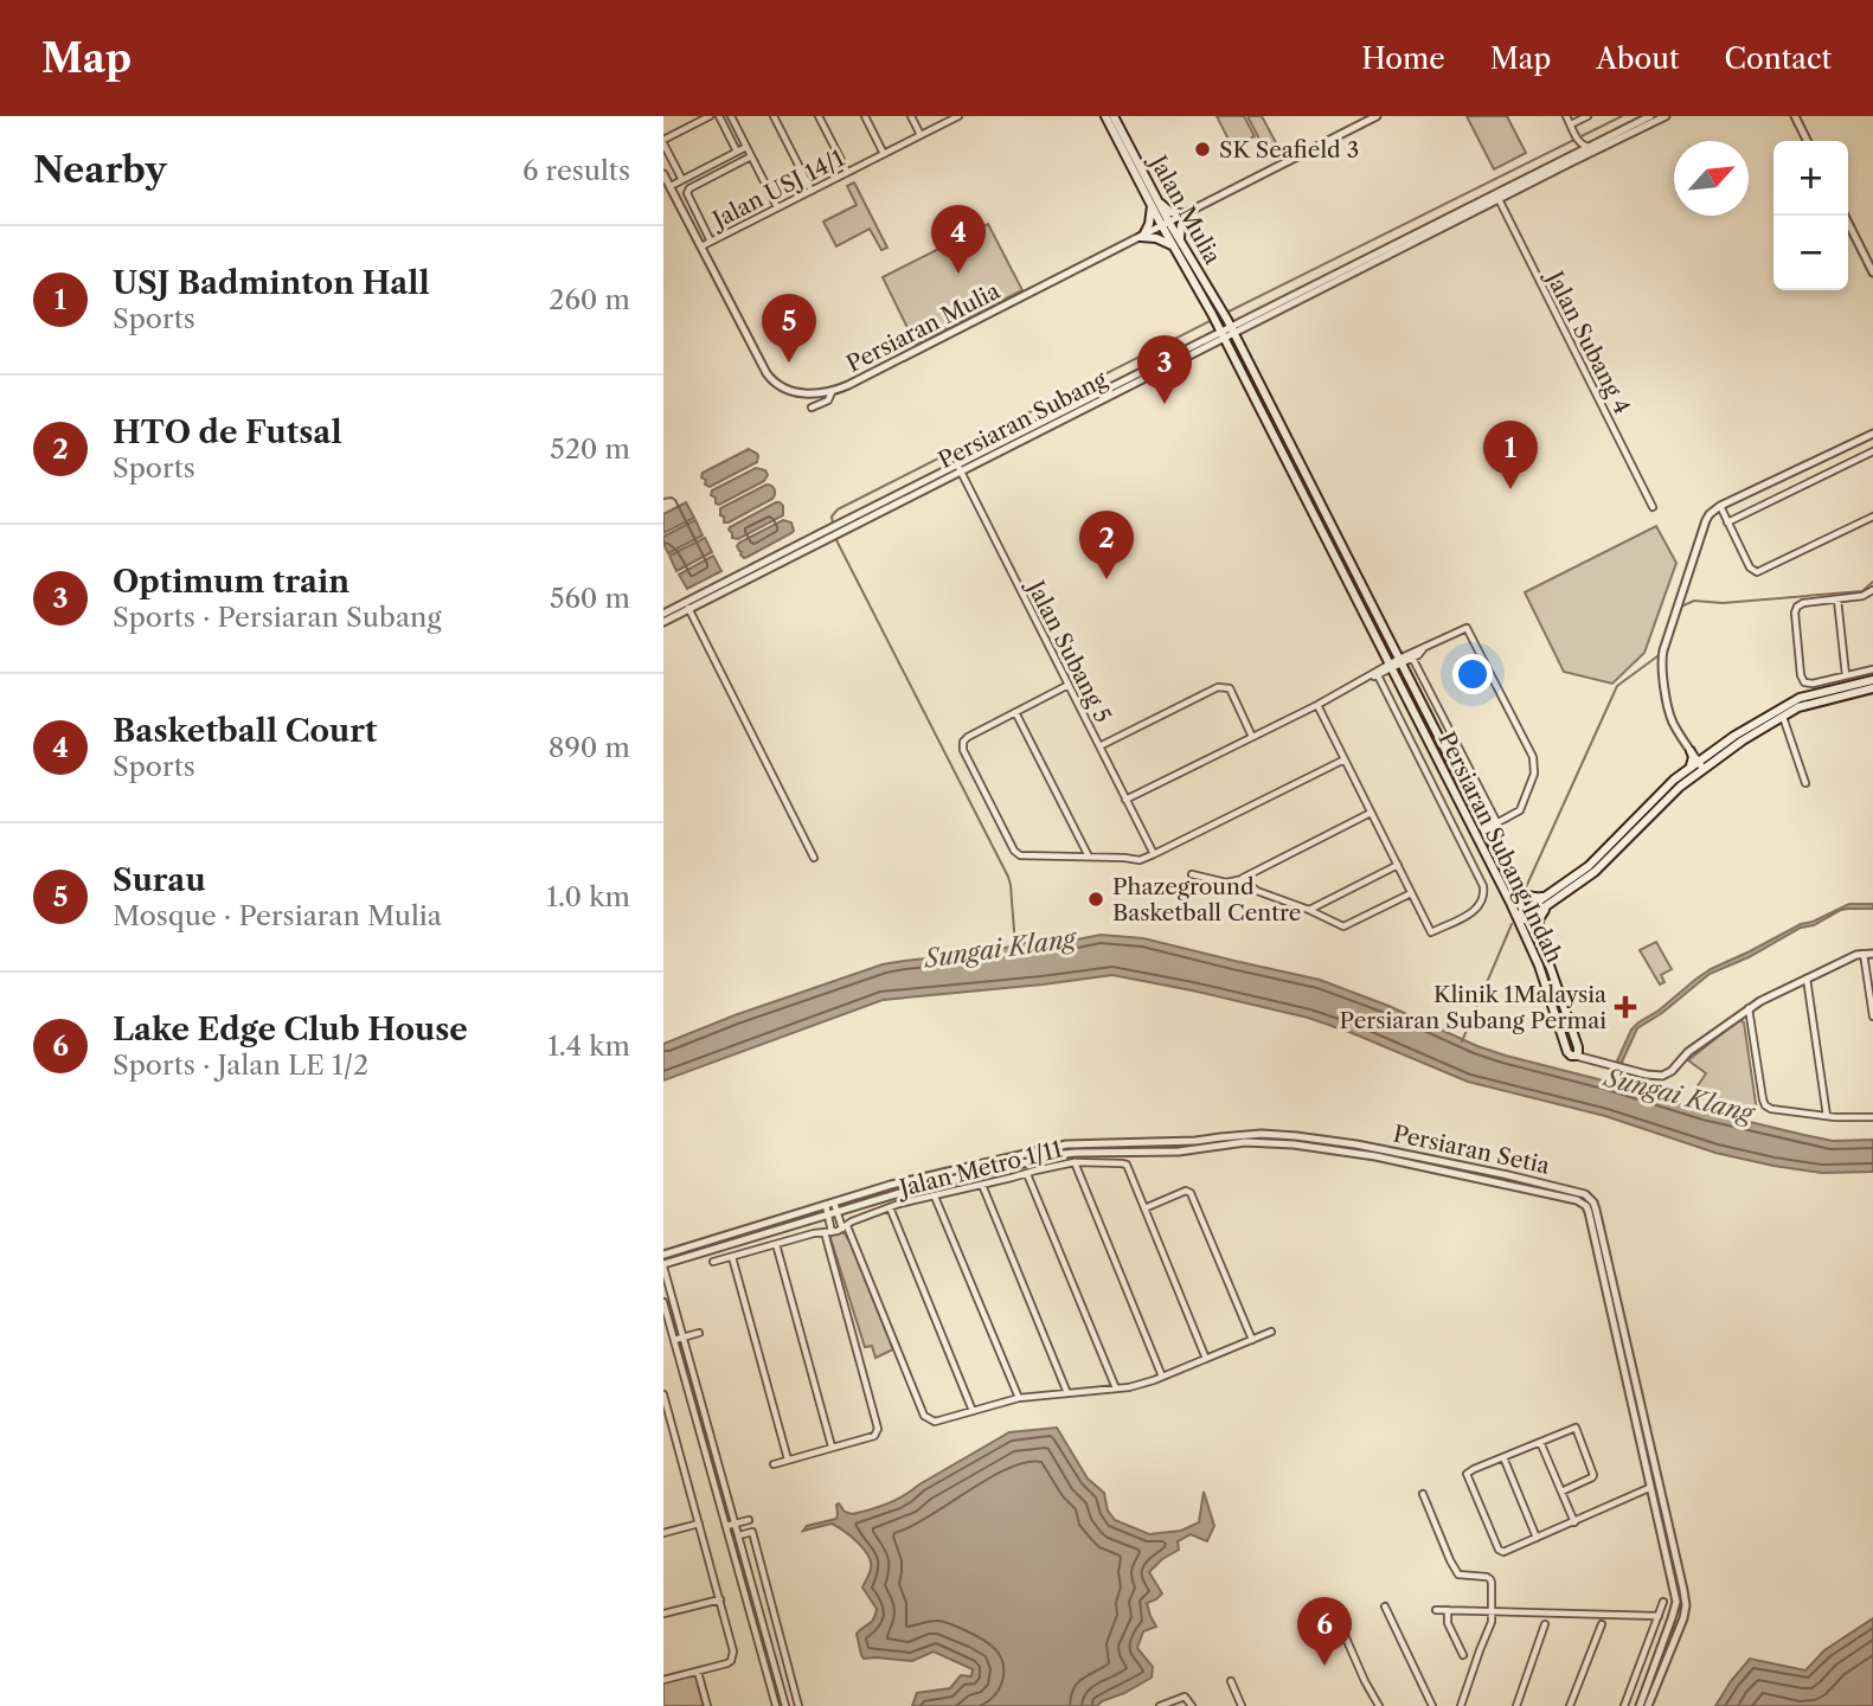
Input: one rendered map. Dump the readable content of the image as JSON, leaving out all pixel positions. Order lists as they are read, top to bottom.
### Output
{
  "streets": {
    "main road": ["Jalan Mulia", "Persiaran Subang Indah"],
    "street": [
      "Jalan USJ 14/1",
      "Persiaran Mulia",
      "Jalan Subang 4",
      "Persiaran Subang",
      "Jalan Subang 5",
      "Persiaran Setia",
      "Jalan Metro 1/11"
    ]
  },
  "crossings": [
    ["Jalan USJ 14/1", "Persiaran Mulia"],
    ["Jalan Mulia", "Persiaran Mulia"],
    ["Jalan Mulia", "Persiaran Subang"],
    ["Jalan Mulia", "Persiaran Subang Indah"],
    ["Jalan Subang 4", "Persiaran Subang"],
    ["Persiaran Subang", "Jalan Subang 5"],
    ["Persiaran Subang", "Persiaran Subang Indah"]
  ],
  "water": ["Sungai Klang"],
  "places": {
    "other": ["SK Seafield 3", "Phazeground Basketball Centre"],
    "health": ["Klinik 1Malaysia Persiaran Subang Permai"]
  },
  "north": "top right",
  "page": {
    "header": "Map",
    "nav": [
      "Home",
      "Map",
      "About",
      "Contact"
    ],
    "heading": ["Nearby", "6 results"],
    "map_buttons": ["+", "−"],
    "pins": [
      "4",
      "5",
      "3",
      "1",
      "2",
      "6"
    ],
    "list": [
      {
        "mark": "1",
        "name": "USJ Badminton Hall",
        "note": "Sports",
        "value": "260 m"
      },
      {
        "mark": "2",
        "name": "HTO de Futsal",
        "note": "Sports",
        "value": "520 m"
      },
      {
        "mark": "3",
        "name": "Optimum train",
        "note": "Sports · Persiaran Subang",
        "value": "560 m"
      },
      {
        "mark": "4",
        "name": "Basketball Court",
        "note": "Sports",
        "value": "890 m"
      },
      {
        "mark": "5",
        "name": "Surau",
        "note": "Mosque · Persiaran Mulia",
        "value": "1.0 km"
      },
      {
        "mark": "6",
        "name": "Lake Edge Club House",
        "note": "Sports · Jalan LE 1/2",
        "value": "1.4 km"
      }
    ]
  }
}
